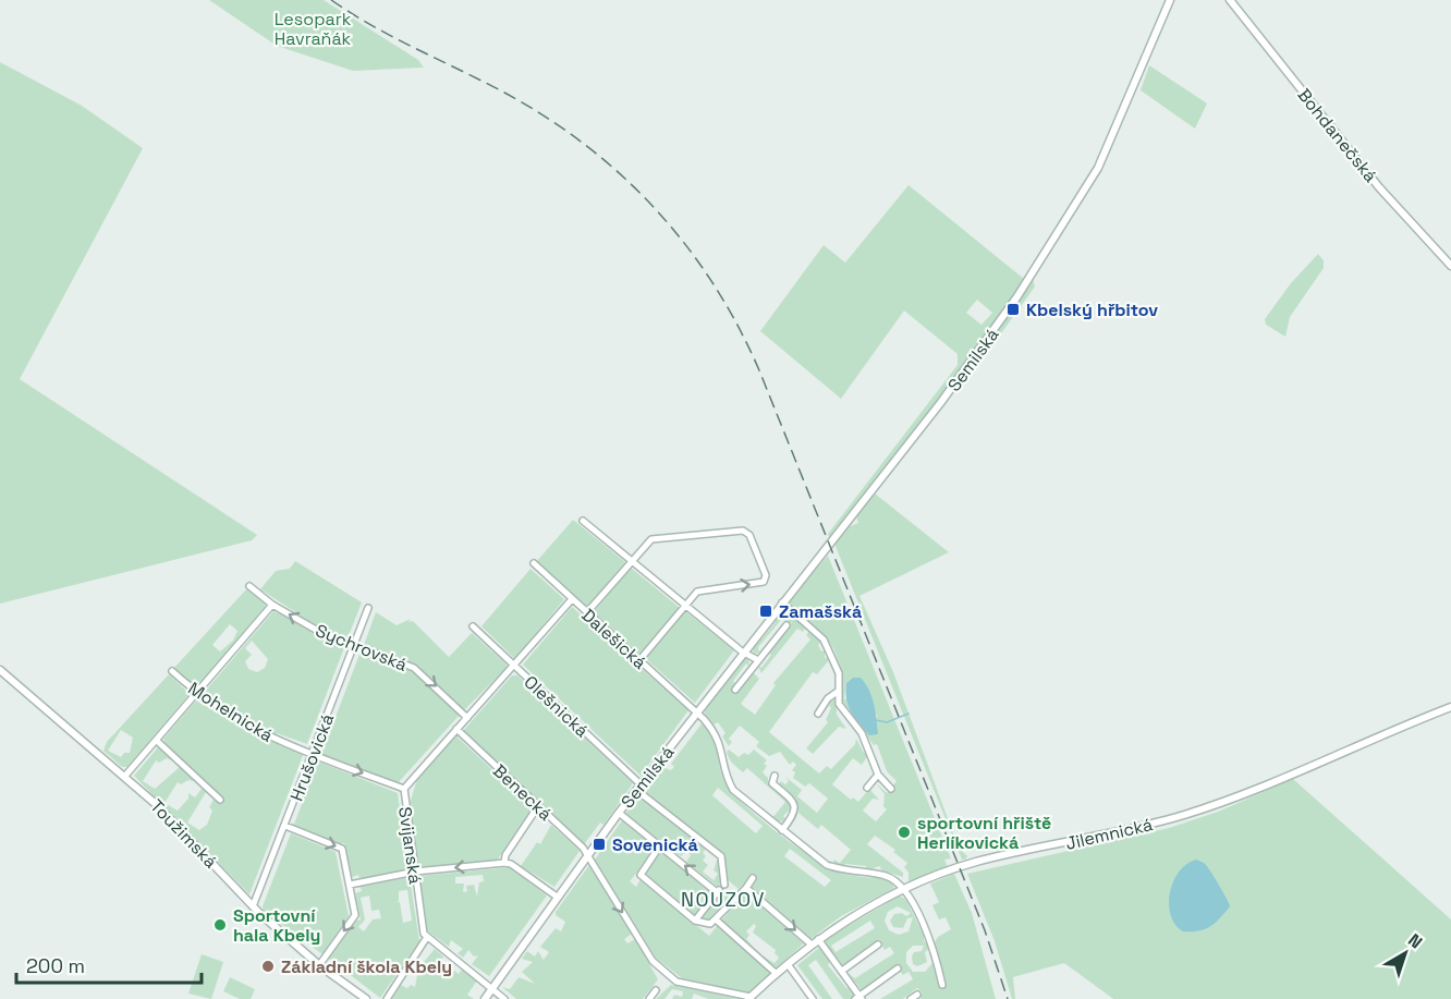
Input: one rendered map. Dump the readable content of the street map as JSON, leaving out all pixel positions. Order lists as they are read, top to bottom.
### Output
{
  "streets": {
    "street": [
      "Bohdanečská",
      "Semilská",
      "Dalešická",
      "Sychrovská",
      "Olešnická",
      "Mohelnická",
      "Hrušovická",
      "Benecká",
      "Toužimská",
      "Jilemnická",
      "Svijanská"
    ]
  },
  "crossings": [
    ["Semilská", "Dalešická"],
    ["Semilská", "Olešnická"],
    ["Semilská", "Benecká"],
    ["Dalešická", "Jilemnická"],
    ["Dalešická", "Svijanská"],
    ["Sychrovská", "Hrušovická"],
    ["Sychrovská", "Svijanská"],
    ["Olešnická", "Svijanská"],
    ["Mohelnická", "Hrušovická"],
    ["Mohelnická", "Svijanská"],
    ["Hrušovická", "Toužimská"],
    ["Benecká", "Svijanská"]
  ],
  "one_way": ["Mohelnická"],
  "districts": ["NOUZOV"],
  "parks": ["Lesopark Havraňák"],
  "places": {
    "transit": ["Kbelský hřbitov", "Zamašská", "Sovenická"],
    "other": ["sportovní hřiště Herlíkovická", "Sportovní hala Kbely", "Základní škola Kbely"]
  },
  "scale_bar": "200 m",
  "north": "top right"
}
